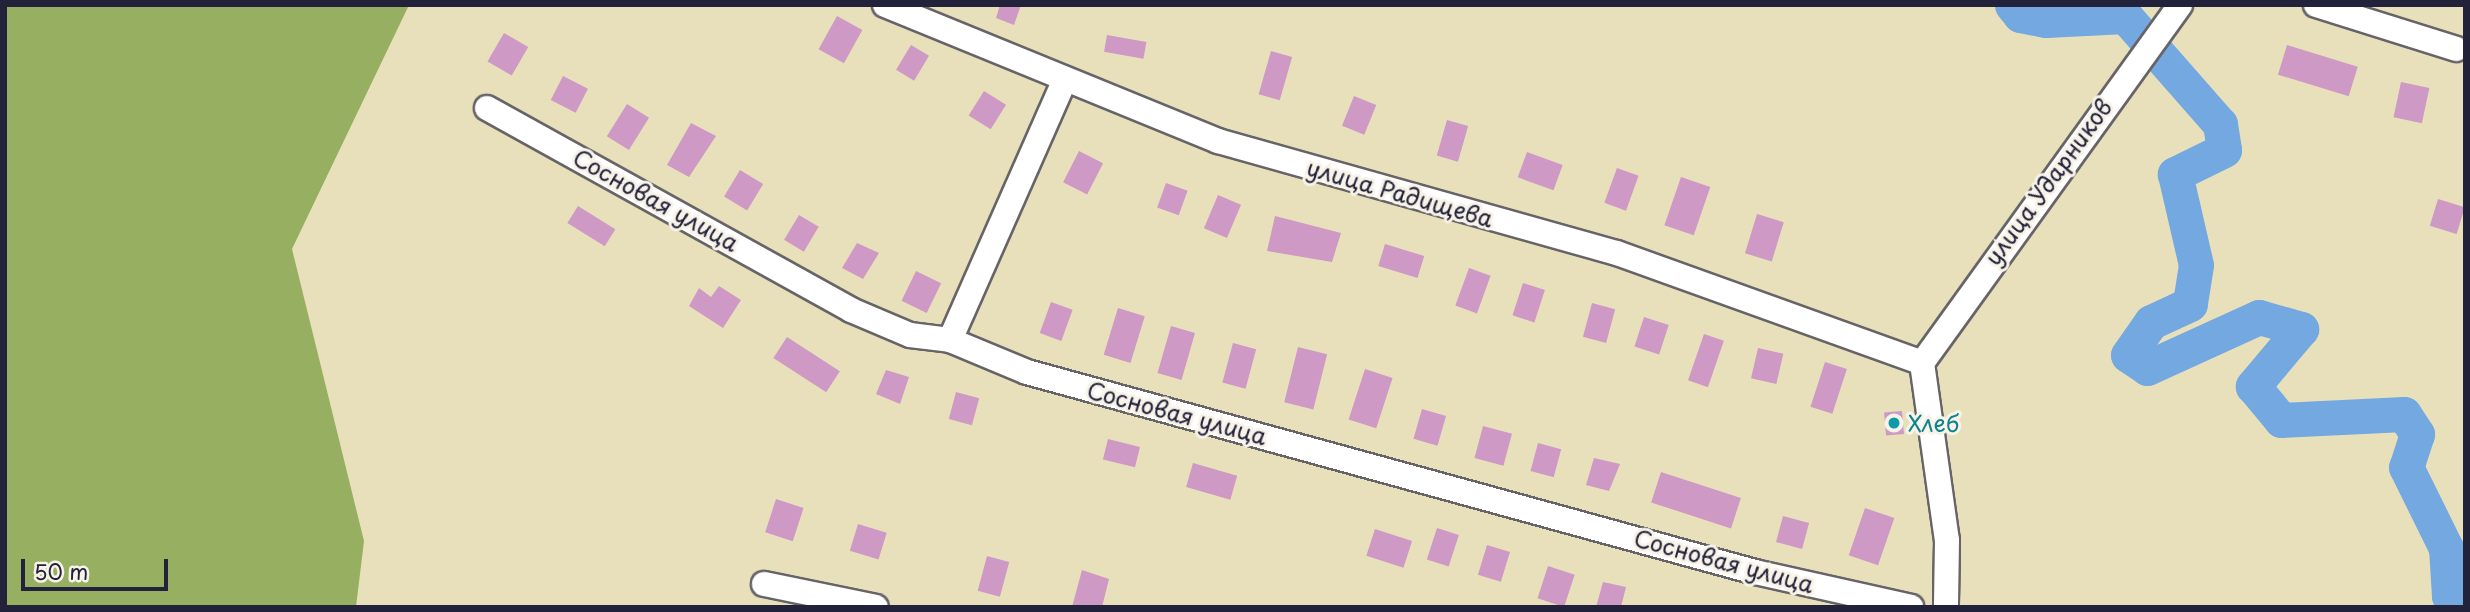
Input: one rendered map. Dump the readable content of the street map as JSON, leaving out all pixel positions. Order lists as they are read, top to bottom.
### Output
{
  "streets": {
    "street": ["улица Ударников", "улица Радищева", "Сосновая улица"]
  },
  "crossings": [
    ["улица Ударников", "улица Радищева"]
  ],
  "places": ["Хлеб"],
  "scale_bar": "50 m"
}
